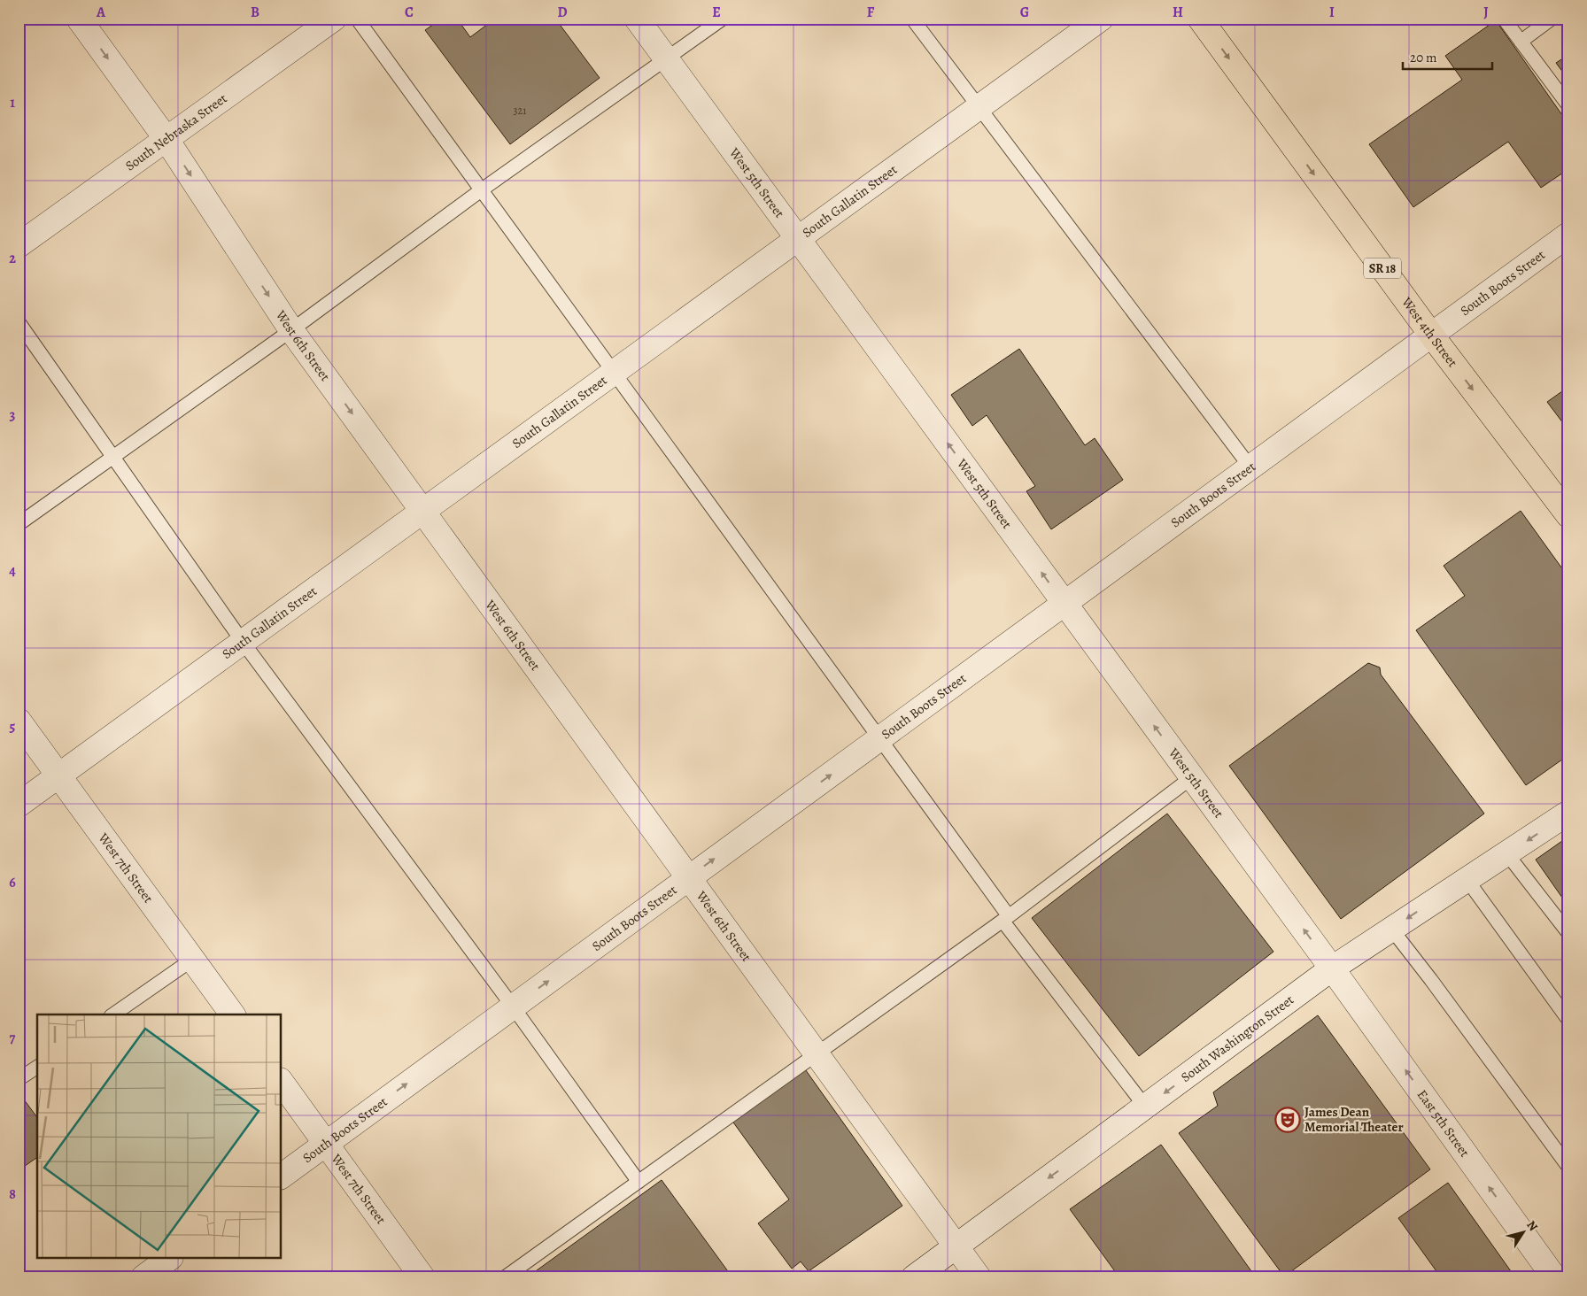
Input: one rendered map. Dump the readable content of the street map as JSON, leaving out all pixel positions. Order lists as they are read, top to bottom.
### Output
{
  "streets": {
    "highway": ["SR 18", "West 4th Street"],
    "street": [
      "South Nebraska Street",
      "West 5th Street",
      "South Gallatin Street",
      "South Boots Street",
      "West 6th Street",
      "West 7th Street",
      "South Washington Street",
      "East 5th Street"
    ]
  },
  "crossings": [
    ["South Nebraska Street", "West 6th Street"],
    ["West 5th Street", "South Gallatin Street"],
    ["West 5th Street", "South Boots Street"],
    ["West 5th Street", "South Washington Street"],
    ["West 5th Street", "East 5th Street"],
    ["South Gallatin Street", "West 6th Street"],
    ["South Gallatin Street", "West 7th Street"],
    ["South Boots Street", "West 4th Street"],
    ["South Boots Street", "West 6th Street"],
    ["South Boots Street", "West 7th Street"],
    ["West 6th Street", "South Washington Street"],
    ["South Washington Street", "East 5th Street"]
  ],
  "one_way": [
    "West 5th Street",
    "South Boots Street",
    "West 4th Street",
    "West 6th Street",
    "South Washington Street",
    "East 5th Street"
  ],
  "places": {
    "theatre": ["James Dean Memorial Theater"]
  },
  "house_numbers": ["321"],
  "scale_bar": "20 m",
  "north": "top right",
  "grid": {
    "columns": [
      "A",
      "B",
      "C",
      "D",
      "E",
      "F",
      "G",
      "H",
      "I",
      "J"
    ],
    "rows": [
      "1",
      "2",
      "3",
      "4",
      "5",
      "6",
      "7",
      "8"
    ]
  }
}
